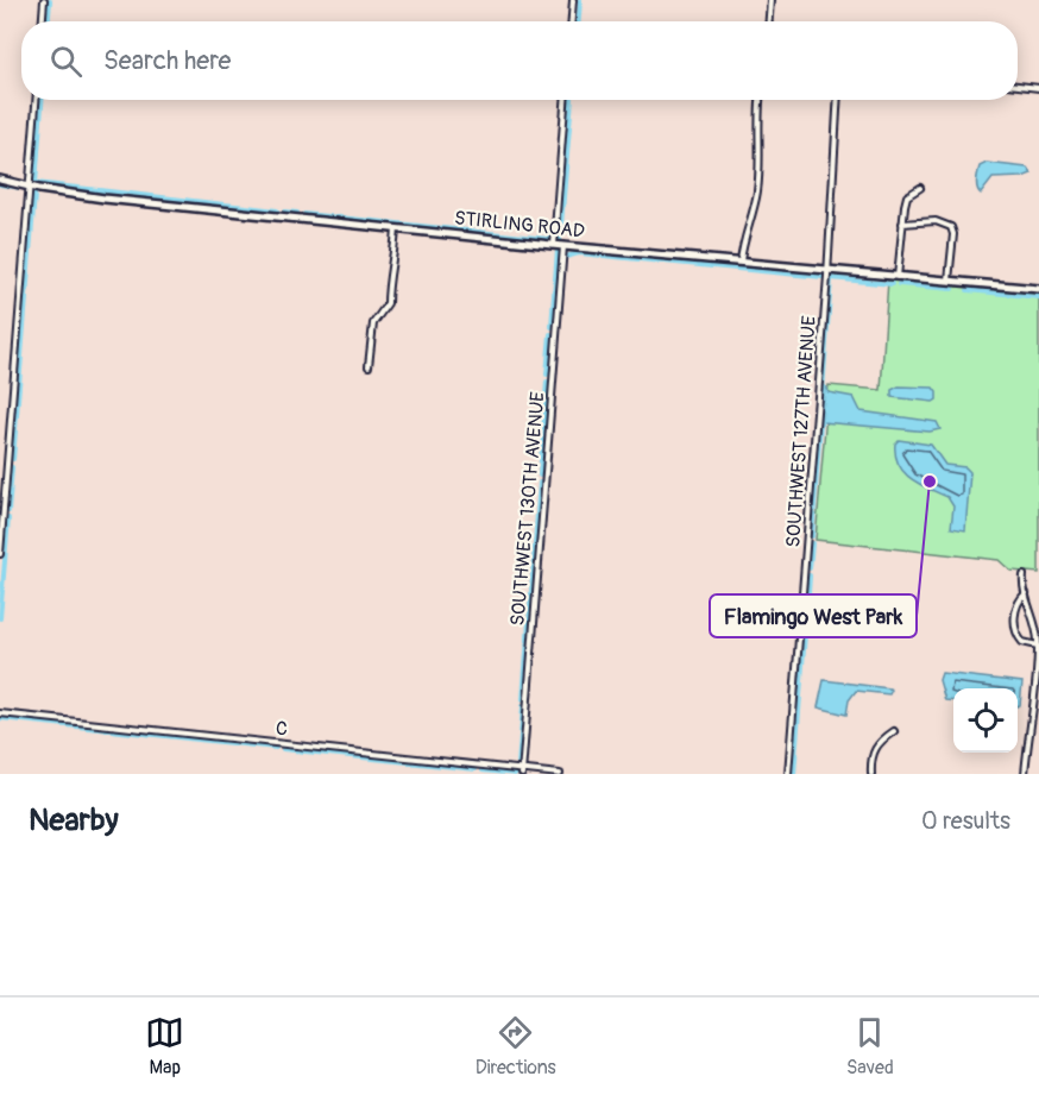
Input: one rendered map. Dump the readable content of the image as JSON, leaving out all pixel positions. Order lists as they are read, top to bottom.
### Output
{
  "streets": {
    "street": [
      "STIRLING ROAD",
      "SOUTHWEST 127TH AVENUE",
      "SOUTHWEST 130TH AVENUE",
      "C"
    ]
  },
  "crossings": [
    ["STIRLING ROAD", "SOUTHWEST 127TH AVENUE"],
    ["STIRLING ROAD", "SOUTHWEST 130TH AVENUE"],
    ["SOUTHWEST 130TH AVENUE", "C"]
  ],
  "places": ["Flamingo West Park"],
  "page": {
    "search": "Search here",
    "heading": ["Nearby", "0 results"],
    "nav": ["Map", "Directions", "Saved"]
  }
}
